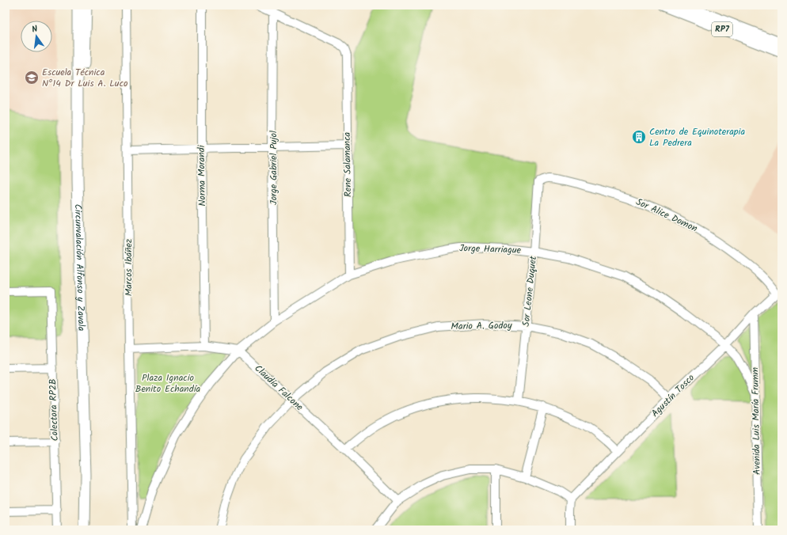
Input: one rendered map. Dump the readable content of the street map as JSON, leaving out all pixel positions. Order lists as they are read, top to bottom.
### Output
{
  "streets": {
    "main road": ["RP7", "Circunvalación Alfonso y Zavala"],
    "street": [
      "Rene Salamanca",
      "Jorge Gabriel Pujol",
      "Norma Morandi",
      "Sor Alice Domon",
      "Jorge Harriague",
      "Marcos Ibáñez",
      "Sor Leone Duquet",
      "Mario A. Godoy",
      "Claudia Falcone",
      "Agustín Tosco",
      "Colectora RP2B",
      "Avenida Luis María Frumm"
    ]
  },
  "crossings": [
    ["Rene Salamanca", "Jorge Gabriel Pujol"],
    ["Rene Salamanca", "Jorge Harriague"],
    ["Jorge Gabriel Pujol", "Jorge Harriague"],
    ["Sor Alice Domon", "Sor Leone Duquet"],
    ["Sor Alice Domon", "Agustín Tosco"],
    ["Jorge Harriague", "Sor Leone Duquet"],
    ["Jorge Harriague", "Claudia Falcone"],
    ["Jorge Harriague", "Agustín Tosco"],
    ["Jorge Harriague", "Avenida Luis María Frumm"],
    ["Sor Leone Duquet", "Mario A. Godoy"],
    ["Mario A. Godoy", "Claudia Falcone"],
    ["Mario A. Godoy", "Agustín Tosco"],
    ["Agustín Tosco", "Avenida Luis María Frumm"]
  ],
  "parks": ["Plaza Ignacio Benito Echandía"],
  "places": {
    "school or university": ["Escuela Técnica Nº14 Dr Luis A. Luco"],
    "building": ["Centro de Equinoterapia La Pedrera"]
  },
  "north": "top"
}
